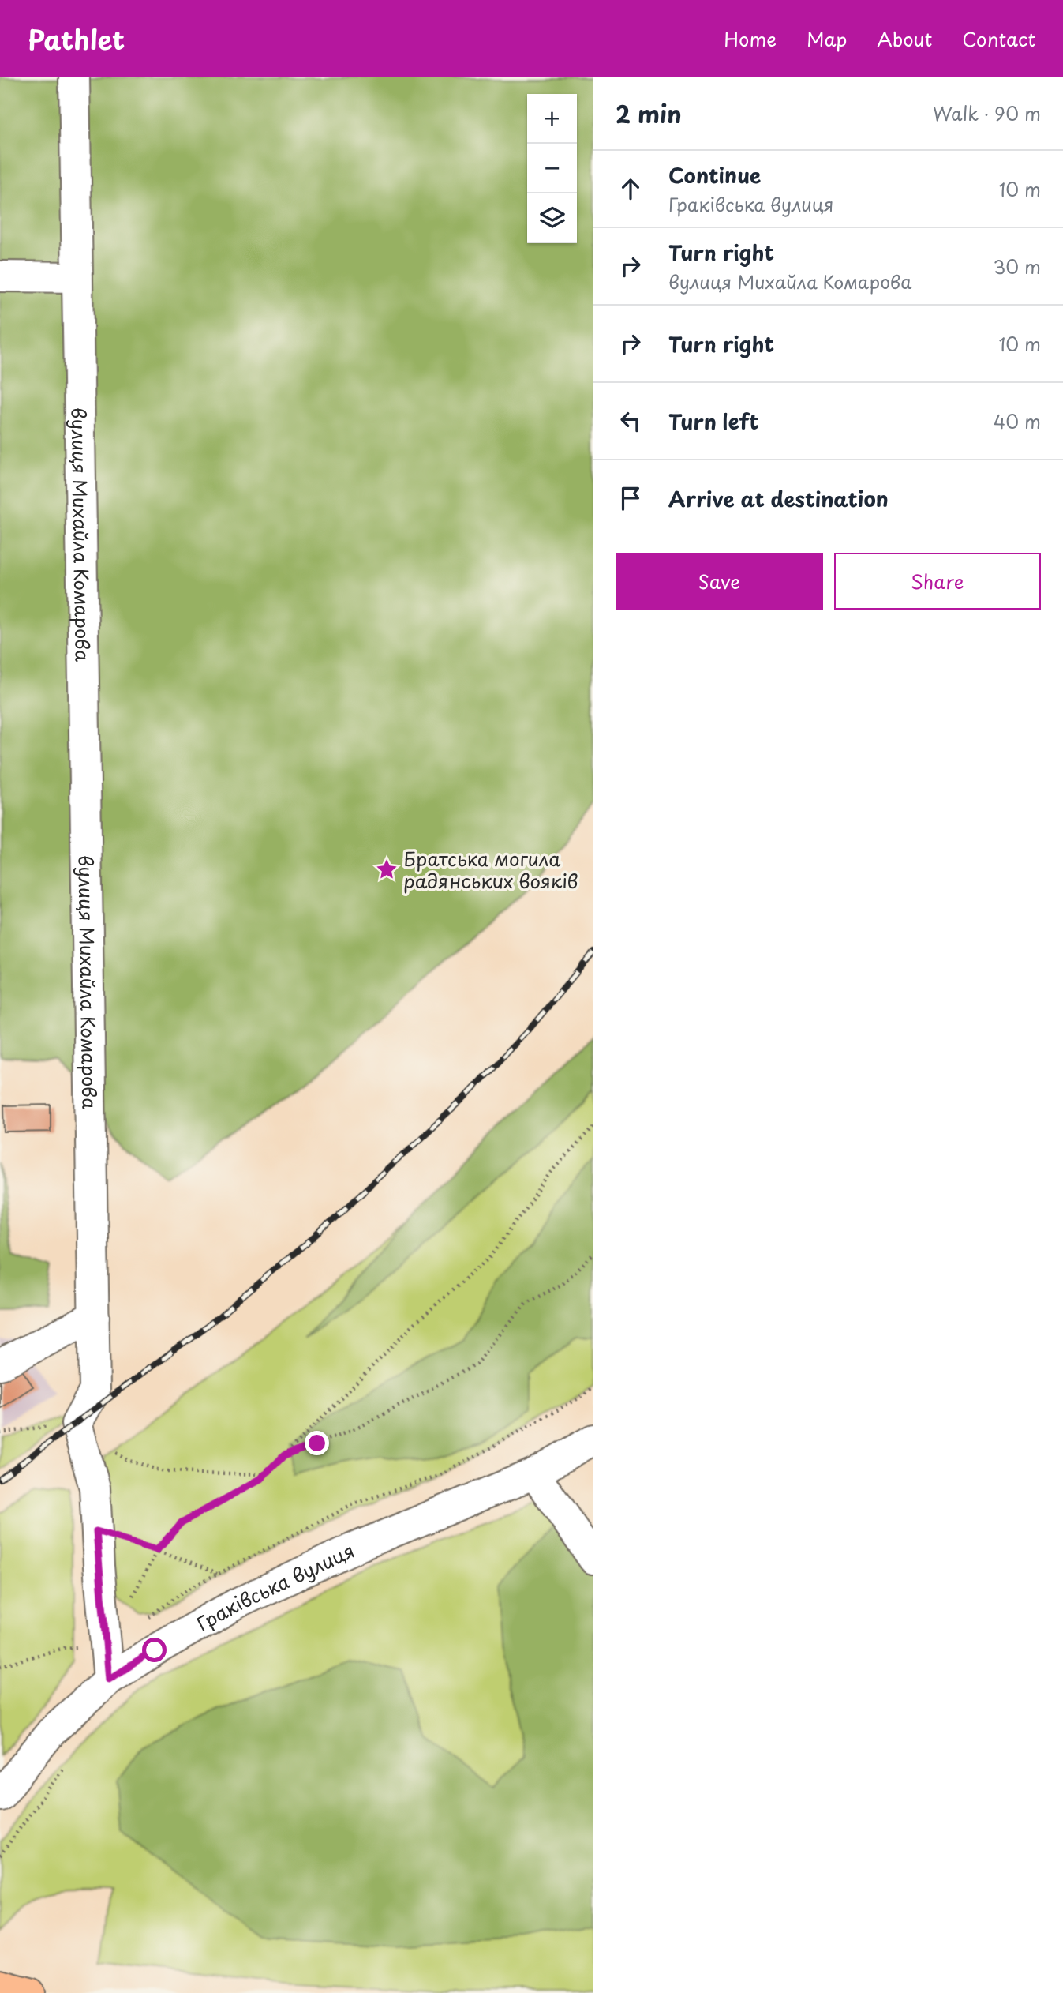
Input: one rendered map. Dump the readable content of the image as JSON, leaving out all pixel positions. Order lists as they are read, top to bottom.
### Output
{
  "streets": {
    "street": ["вулиця Михайла Комарова", "Граківська вулиця"]
  },
  "crossings": [
    ["вулиця Михайла Комарова", "Граківська вулиця"]
  ],
  "places": {
    "place": ["Братська могила радянських вояків"]
  },
  "page": {
    "header": "Pathlet",
    "nav": [
      "Home",
      "Map",
      "About",
      "Contact"
    ],
    "heading": ["2 min", "Walk · 90 m"],
    "map_buttons": ["+", "−"],
    "list": [
      ["Continue", "Граківська вулиця", "10 m"],
      ["Turn right", "вулиця Михайла Комарова", "30 m"],
      ["Turn right", "10 m"],
      ["Turn left", "40 m"],
      "Arrive at destination"
    ],
    "buttons": ["Save", "Share"]
  }
}
